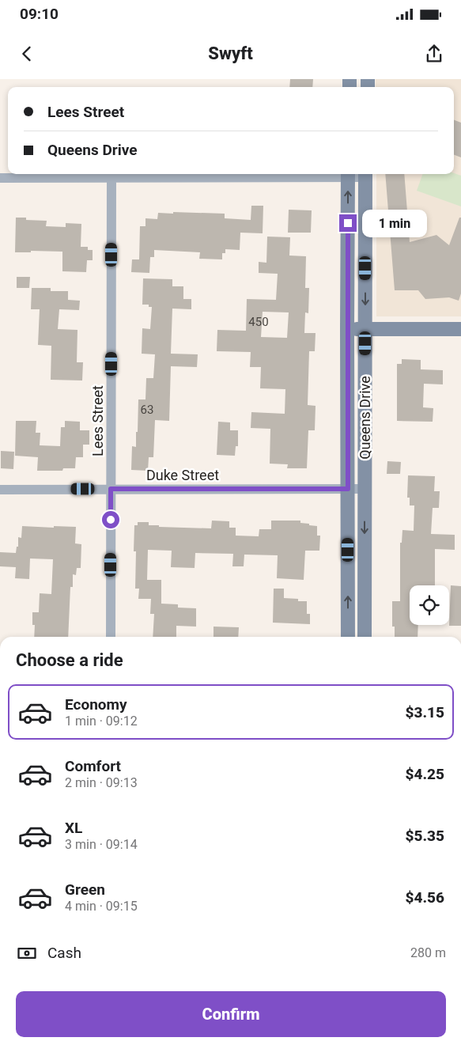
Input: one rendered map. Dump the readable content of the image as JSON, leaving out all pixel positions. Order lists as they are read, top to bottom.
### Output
{
  "streets": {
    "main road": ["Queens Drive"],
    "street": ["Lees Street", "Duke Street"]
  },
  "crossings": [
    ["Queens Drive", "Duke Street"],
    ["Lees Street", "Duke Street"]
  ],
  "house_numbers": ["450", "63"],
  "page": {
    "status": "09:10",
    "header": "Swyft",
    "banner": ["Lees Street", "Queens Drive"],
    "bubble": "1 min",
    "heading": "Choose a ride",
    "list": [
      {
        "name": "Economy",
        "note": "1 min · 09:12",
        "value": "$3.15"
      },
      {
        "name": "Comfort",
        "note": "2 min · 09:13",
        "value": "$4.25"
      },
      {
        "name": "XL",
        "note": "3 min · 09:14",
        "value": "$5.35"
      },
      {
        "name": "Green",
        "note": "4 min · 09:15",
        "value": "$4.56"
      }
    ],
    "pay": ["Cash", "280 m"],
    "buttons": "Confirm"
  }
}
